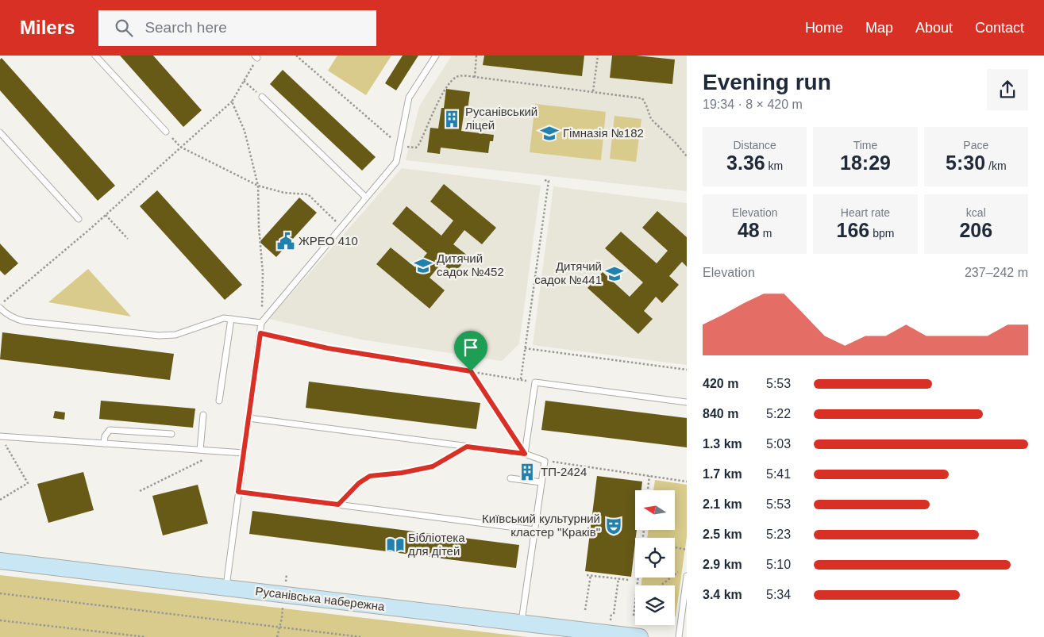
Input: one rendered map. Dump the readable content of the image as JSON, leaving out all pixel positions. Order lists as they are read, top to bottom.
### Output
{
  "streets": {
    "main road": ["Русанівська набережна"]
  },
  "places": {
    "building": ["Русанівський ліцей", "ТП-2424"],
    "school or university": ["Гімназія №182", "Дитячий садок №452", "Дитячий садок №441"],
    "public building": ["ЖРЕО 410"],
    "theatre": ["Київський культурний кластер \"Краків\""],
    "library": ["Бібліотека для дітей"]
  },
  "north": "left",
  "page": {
    "header": "Milers",
    "search": "Search here",
    "nav": [
      "Home",
      "Map",
      "About",
      "Contact"
    ],
    "heading": ["Evening run", "19:34 · 8 × 420 m"],
    "stats": [
      ["Distance", "3.36 km"],
      ["Time", "18:29"],
      ["Pace", "5:30 /km"],
      ["Elevation", "48 m"],
      ["Heart rate", "166 bpm"],
      ["kcal", "206"]
    ],
    "chart": ["Elevation", "237–242 m"],
    "list": [
      {
        "name": "420 m",
        "note": "5:53"
      },
      {
        "name": "840 m",
        "note": "5:22"
      },
      {
        "name": "1.3 km",
        "note": "5:03"
      },
      {
        "name": "1.7 km",
        "note": "5:41"
      },
      {
        "name": "2.1 km",
        "note": "5:53"
      },
      {
        "name": "2.5 km",
        "note": "5:23"
      },
      {
        "name": "2.9 km",
        "note": "5:10"
      },
      {
        "name": "3.4 km",
        "note": "5:34"
      }
    ]
  }
}
